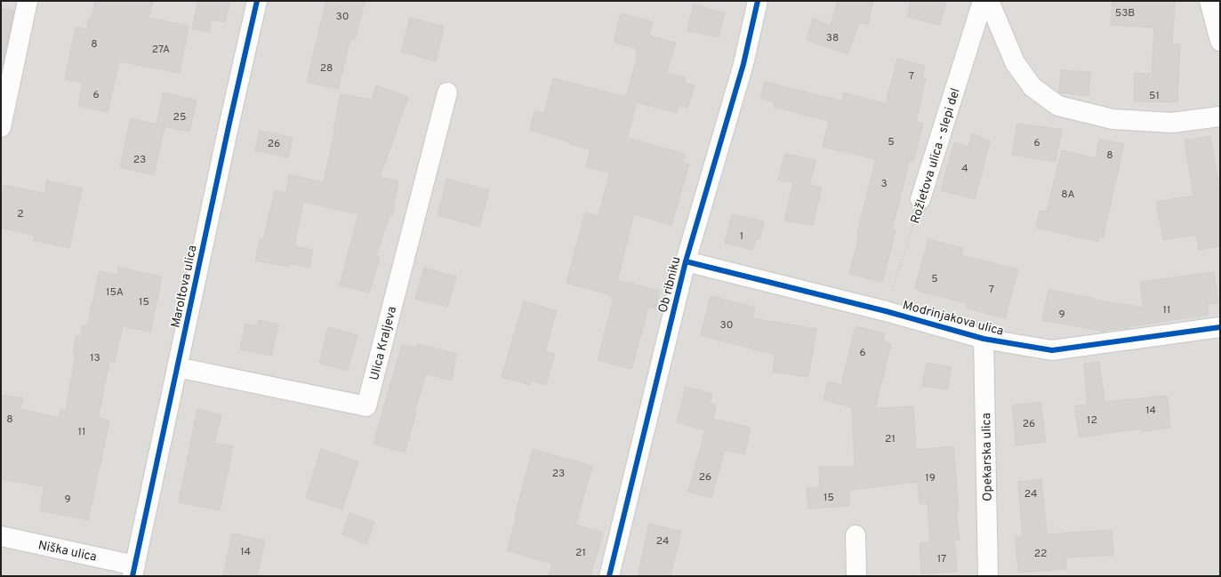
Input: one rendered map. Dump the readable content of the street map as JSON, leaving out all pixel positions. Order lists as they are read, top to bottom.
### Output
{
  "streets": {
    "street": [
      "Rožletova ulica - slepi del",
      "Ob ribniku",
      "Maroltova ulica",
      "Modrinjakova ulica",
      "Ulica Kraljeva",
      "Opekarska ulica",
      "Niška ulica"
    ]
  },
  "crossings": [
    ["Rožletova ulica - slepi del", "Modrinjakova ulica"],
    ["Ob ribniku", "Modrinjakova ulica"],
    ["Maroltova ulica", "Ulica Kraljeva"],
    ["Maroltova ulica", "Niška ulica"],
    ["Modrinjakova ulica", "Opekarska ulica"]
  ],
  "house_numbers": [
    "53B",
    "30",
    "38",
    "8",
    "27A",
    "28",
    "7",
    "6",
    "51",
    "25",
    "5",
    "6",
    "26",
    "8",
    "23",
    "4",
    "3",
    "8A",
    "2",
    "1",
    "5",
    "7",
    "15A",
    "15",
    "11",
    "9",
    "30",
    "6",
    "13",
    "14",
    "8",
    "12",
    "26",
    "11",
    "21",
    "23",
    "26",
    "19",
    "24",
    "15",
    "9",
    "24",
    "14",
    "21",
    "22",
    "17"
  ]
}
